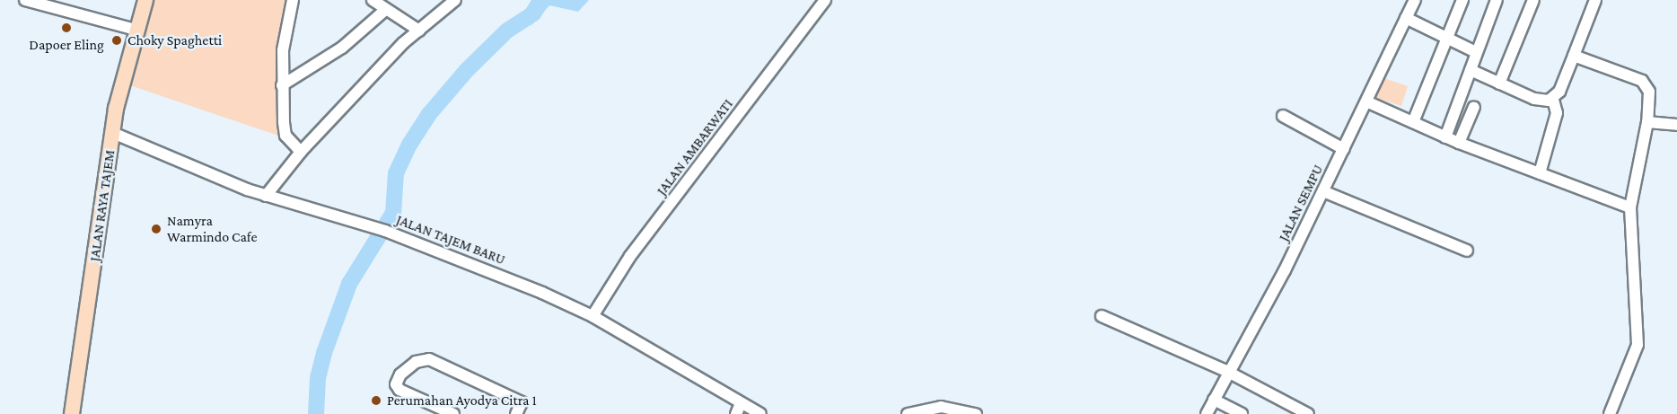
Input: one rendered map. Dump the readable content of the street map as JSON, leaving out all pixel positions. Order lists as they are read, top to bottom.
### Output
{
  "streets": {
    "main road": ["JALAN RAYA TAJEM"],
    "street": ["JALAN AMBARWATI", "JALAN SEMPU", "JALAN TAJEM BARU"]
  },
  "crossings": [
    ["JALAN AMBARWATI", "JALAN TAJEM BARU"],
    ["JALAN RAYA TAJEM", "JALAN TAJEM BARU"]
  ],
  "places": [
    "Dapoer Eling",
    "Choky Spaghetti",
    "Namyra Warmindo Cafe",
    "Perumahan Ayodya Citra 1"
  ]
}
